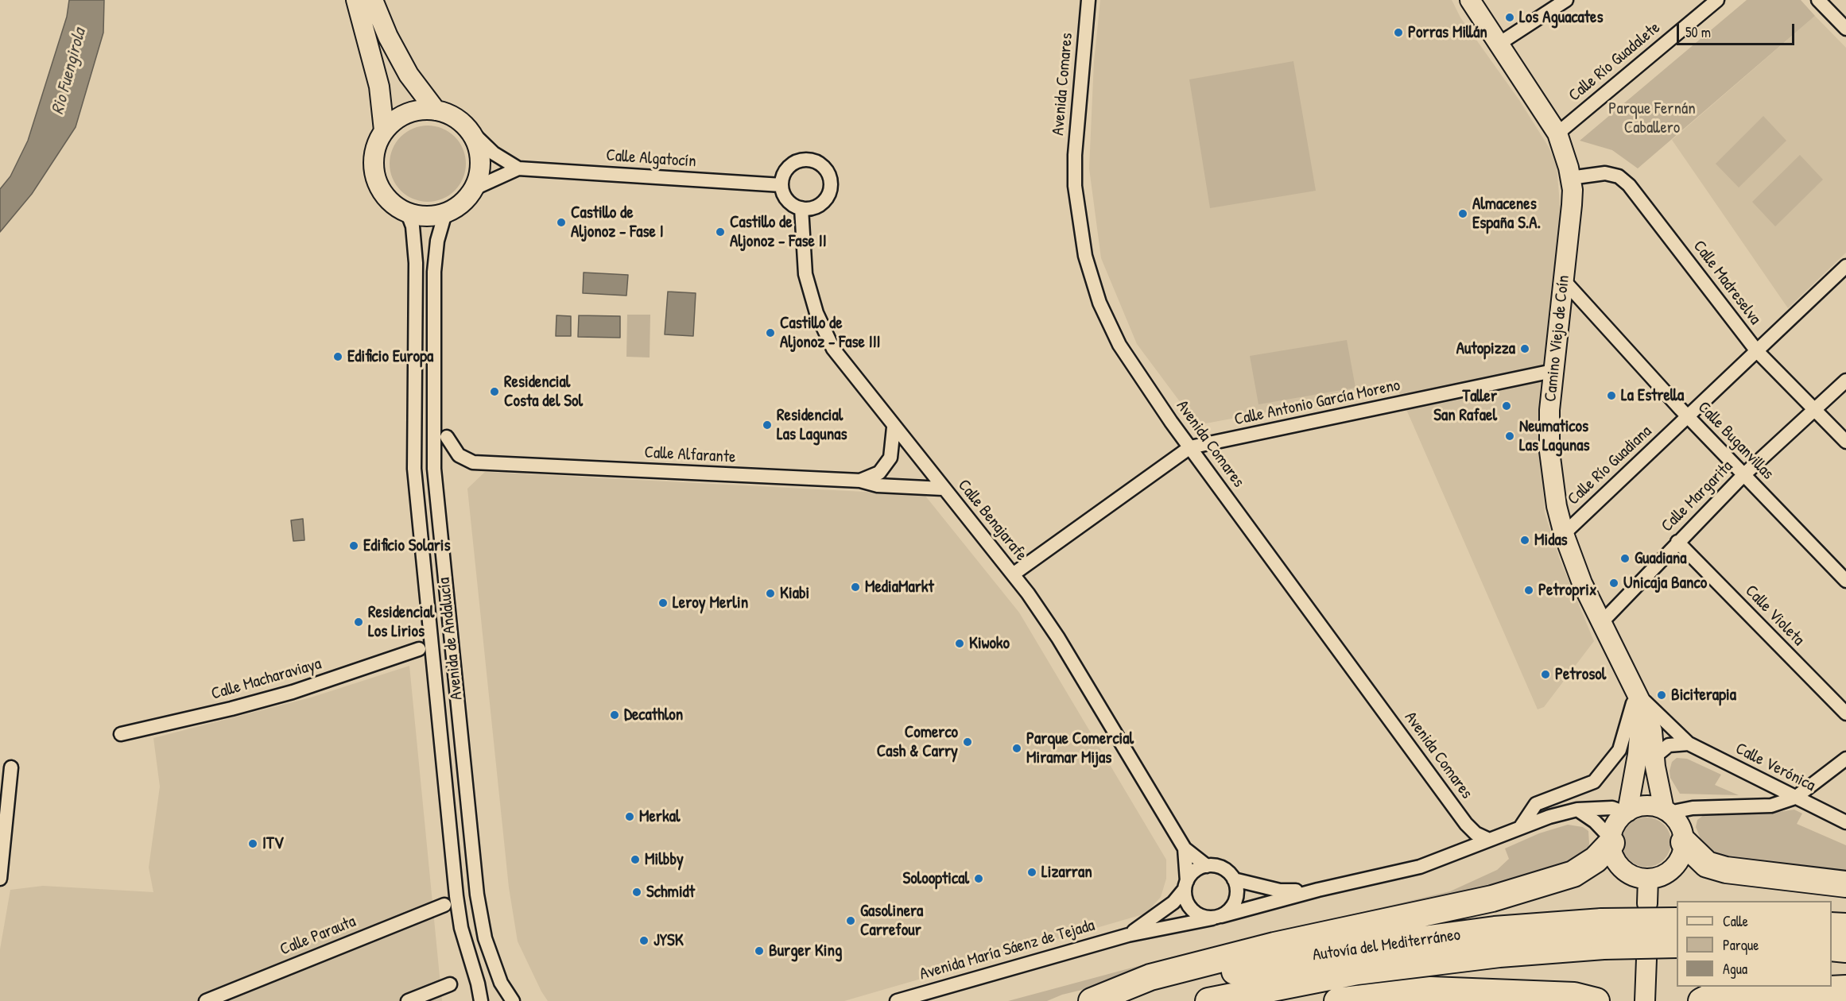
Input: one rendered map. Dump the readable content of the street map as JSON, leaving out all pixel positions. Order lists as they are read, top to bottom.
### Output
{
  "streets": {
    "highway": ["Autovía del Mediterráneo"],
    "street": [
      "Calle Río Guadalete",
      "Avenida Comares",
      "Calle Algatocín",
      "Calle Madreselva",
      "Camino Viejo de Coín",
      "Calle Antonio García Moreno",
      "Calle Buganvillas",
      "Calle Alfarante",
      "Calle Río Guadiana",
      "Calle Margarita",
      "Calle Benajarafe",
      "Calle Violeta",
      "Avenida de Andalucía",
      "Calle Macharaviaya",
      "Calle Verónica",
      "Calle Parauta",
      "Avenida María Sáenz de Tejada"
    ]
  },
  "crossings": [
    ["Calle Río Guadalete", "Camino Viejo de Coín"],
    ["Avenida Comares", "Calle Antonio García Moreno"],
    ["Avenida Comares", "Avenida María Sáenz de Tejada"],
    ["Calle Algatocín", "Calle Benajarafe"],
    ["Calle Madreselva", "Camino Viejo de Coín"],
    ["Calle Madreselva", "Calle Río Guadiana"],
    ["Calle Madreselva", "Calle Margarita"],
    ["Camino Viejo de Coín", "Calle Antonio García Moreno"],
    ["Camino Viejo de Coín", "Calle Buganvillas"],
    ["Camino Viejo de Coín", "Calle Río Guadiana"],
    ["Camino Viejo de Coín", "Calle Margarita"],
    ["Camino Viejo de Coín", "Calle Verónica"],
    ["Camino Viejo de Coín", "Avenida María Sáenz de Tejada"],
    ["Calle Antonio García Moreno", "Calle Benajarafe"],
    ["Calle Buganvillas", "Calle Río Guadiana"],
    ["Calle Buganvillas", "Calle Margarita"],
    ["Calle Alfarante", "Calle Benajarafe"],
    ["Calle Margarita", "Calle Violeta"],
    ["Calle Benajarafe", "Avenida María Sáenz de Tejada"]
  ],
  "water": ["Rio Fuengirola"],
  "parks": ["Parque Fernán Caballero"],
  "places": [
    "Los Aguacates",
    "Porras Millán",
    "Almacenes España S.A.",
    "Castillo de Aljonoz - Fase I",
    "Castillo de Aljonoz - Fase II",
    "Castillo de Aljonoz - Fase III",
    "Autopizza",
    "Edificio Europa",
    "Residencial Costa del Sol",
    "La Estrella",
    "Taller San Rafael",
    "Residencial Las Lagunas",
    "Neumaticos Las Lagunas",
    "Midas",
    "Edificio Solaris",
    "Guadiana",
    "Unicaja Banco",
    "MediaMarkt",
    "Petroprix",
    "Kiabi",
    "Leroy Merlin",
    "Residencial Los Lirios",
    "Kiwoko",
    "Petrosol",
    "Biciterapia",
    "Decathlon",
    "Comerco Cash & Carry",
    "Parque Comercial Miramar Mijas",
    "Merkal",
    "ITV",
    "Milbby",
    "Lizarran",
    "Solooptical",
    "Schmidt",
    "Gasolinera Carrefour",
    "JYSK",
    "Burger King"
  ],
  "legend": ["Calle", "Parque", "Agua"],
  "scale_bar": "50 m"
}
